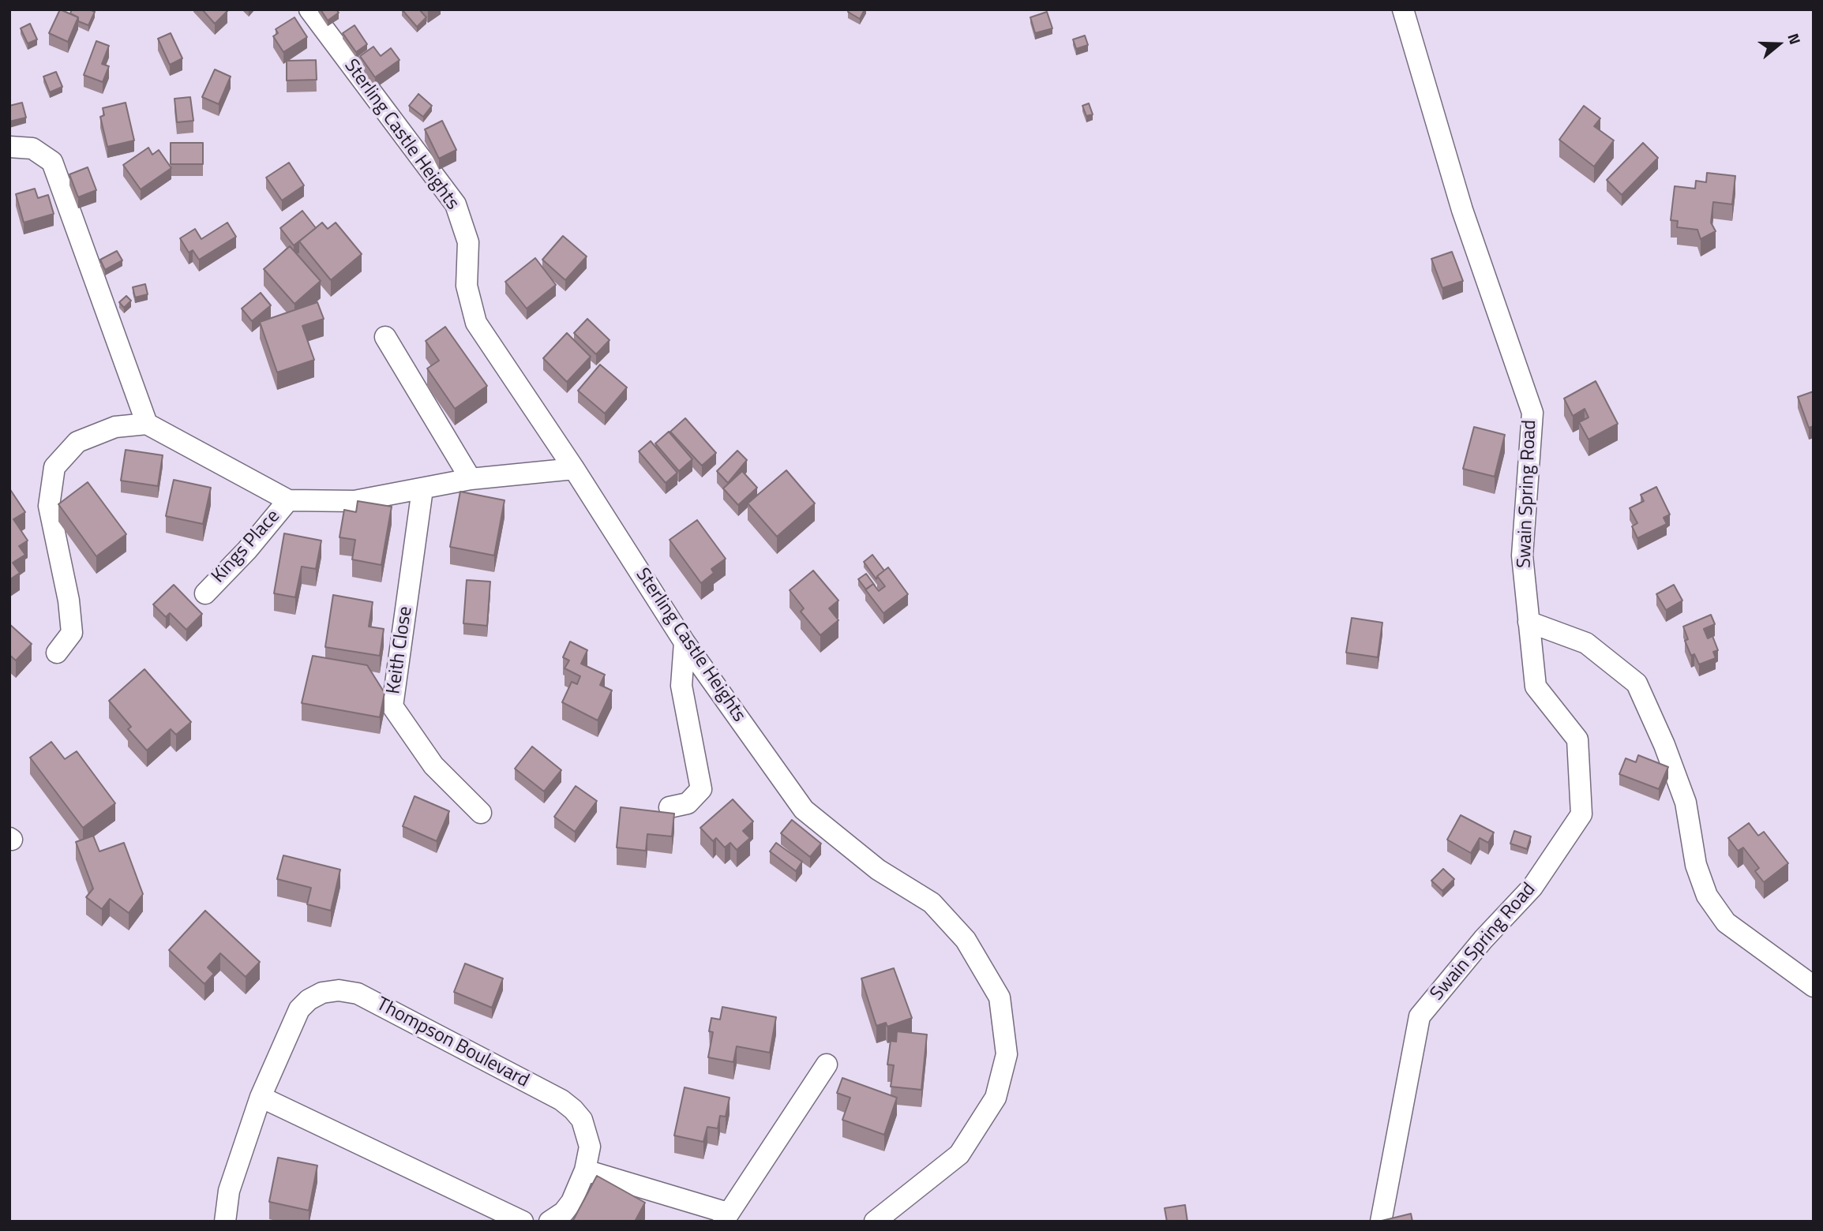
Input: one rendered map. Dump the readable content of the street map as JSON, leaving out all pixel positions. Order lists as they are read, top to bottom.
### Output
{
  "streets": {
    "street": [
      "Sterling Castle Heights",
      "Swain Spring Road",
      "Kings Place",
      "Keith Close",
      "Thompson Boulevard"
    ]
  },
  "north": "right"
}
